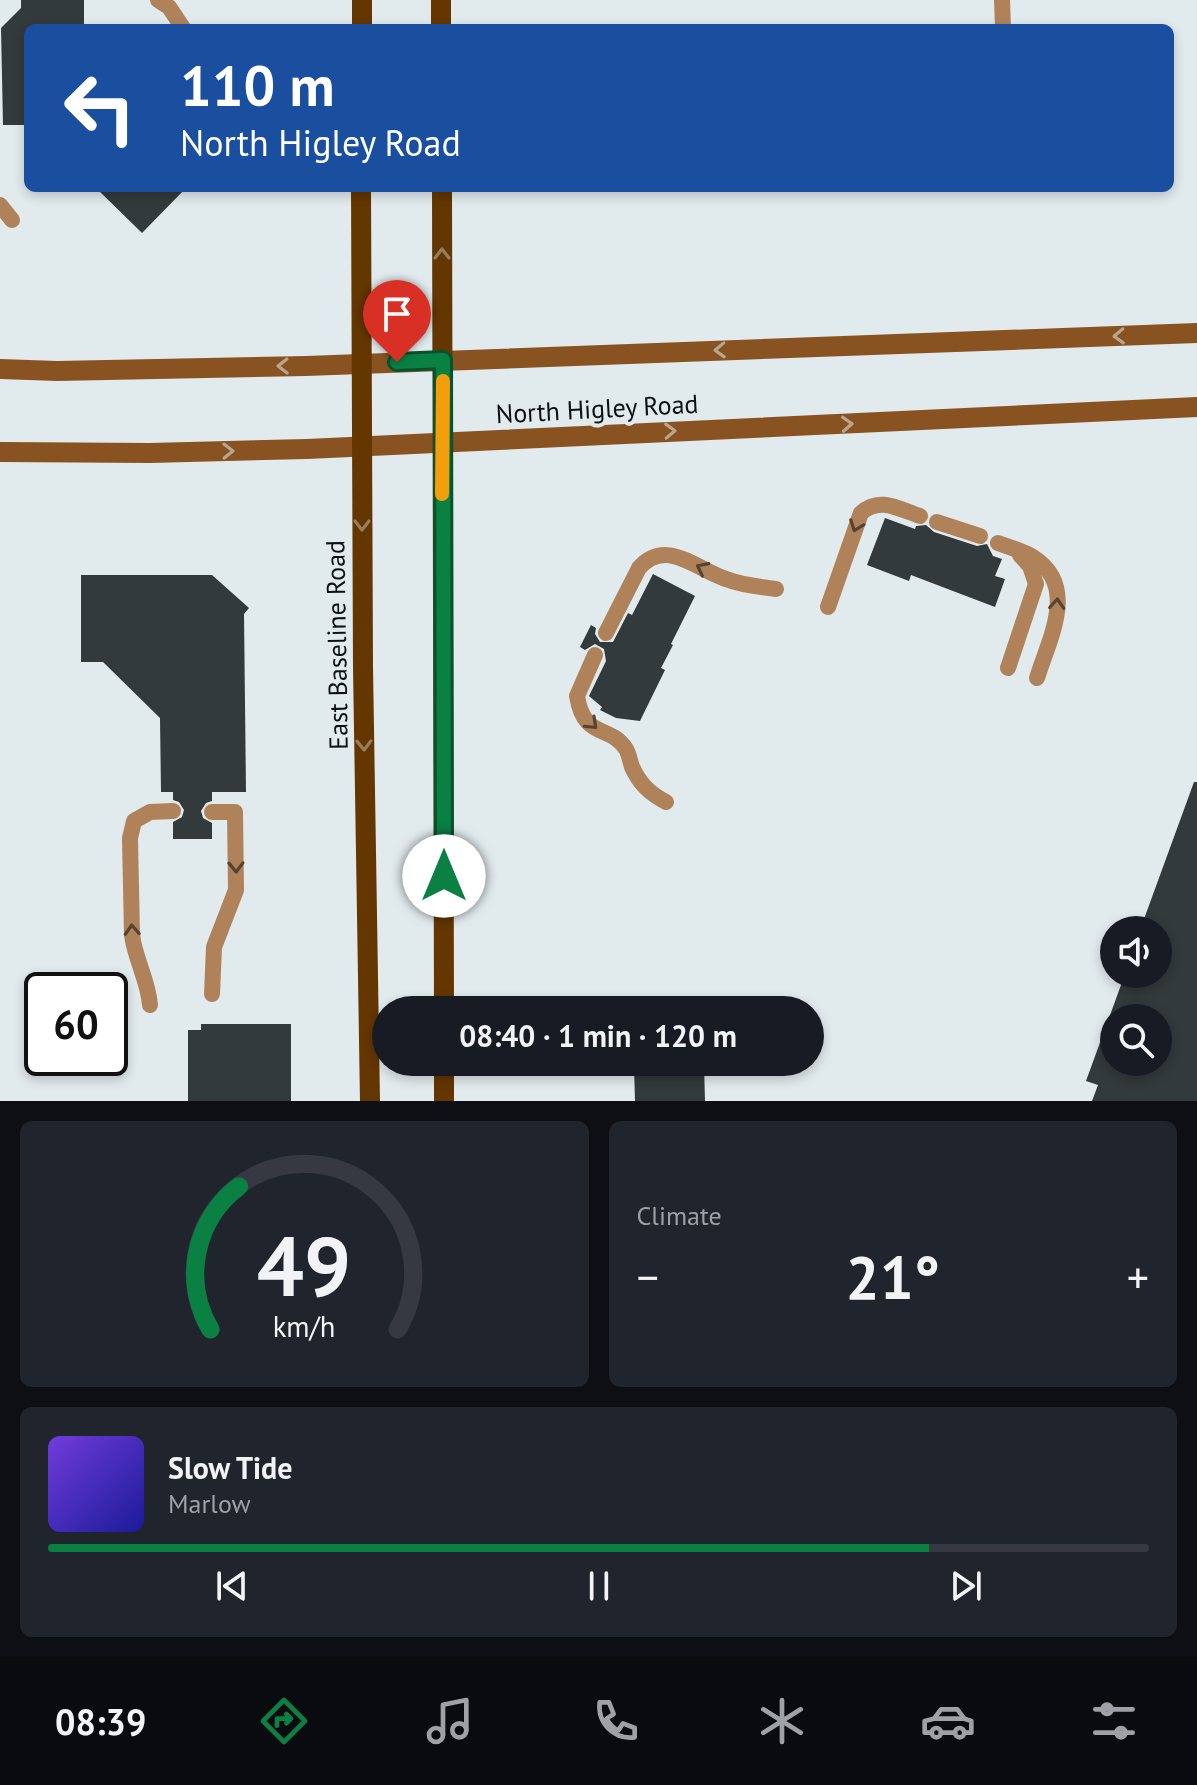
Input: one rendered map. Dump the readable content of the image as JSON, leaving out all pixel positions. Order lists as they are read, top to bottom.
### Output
{
  "streets": {
    "main road": ["North Higley Road", "East Baseline Road"]
  },
  "crossings": [
    ["North Higley Road", "East Baseline Road"]
  ],
  "page": {
    "turn": ["110 m", "North Higley Road"],
    "limit": "60",
    "trip": "08:40 · 1 min · 120 m",
    "tile": "Climate",
    "heat": ["−", "21°", "+"],
    "song": ["Slow Tide", "Marlow"],
    "tabs": "08:39",
    "gauge": ["49", "km/h"]
  }
}
